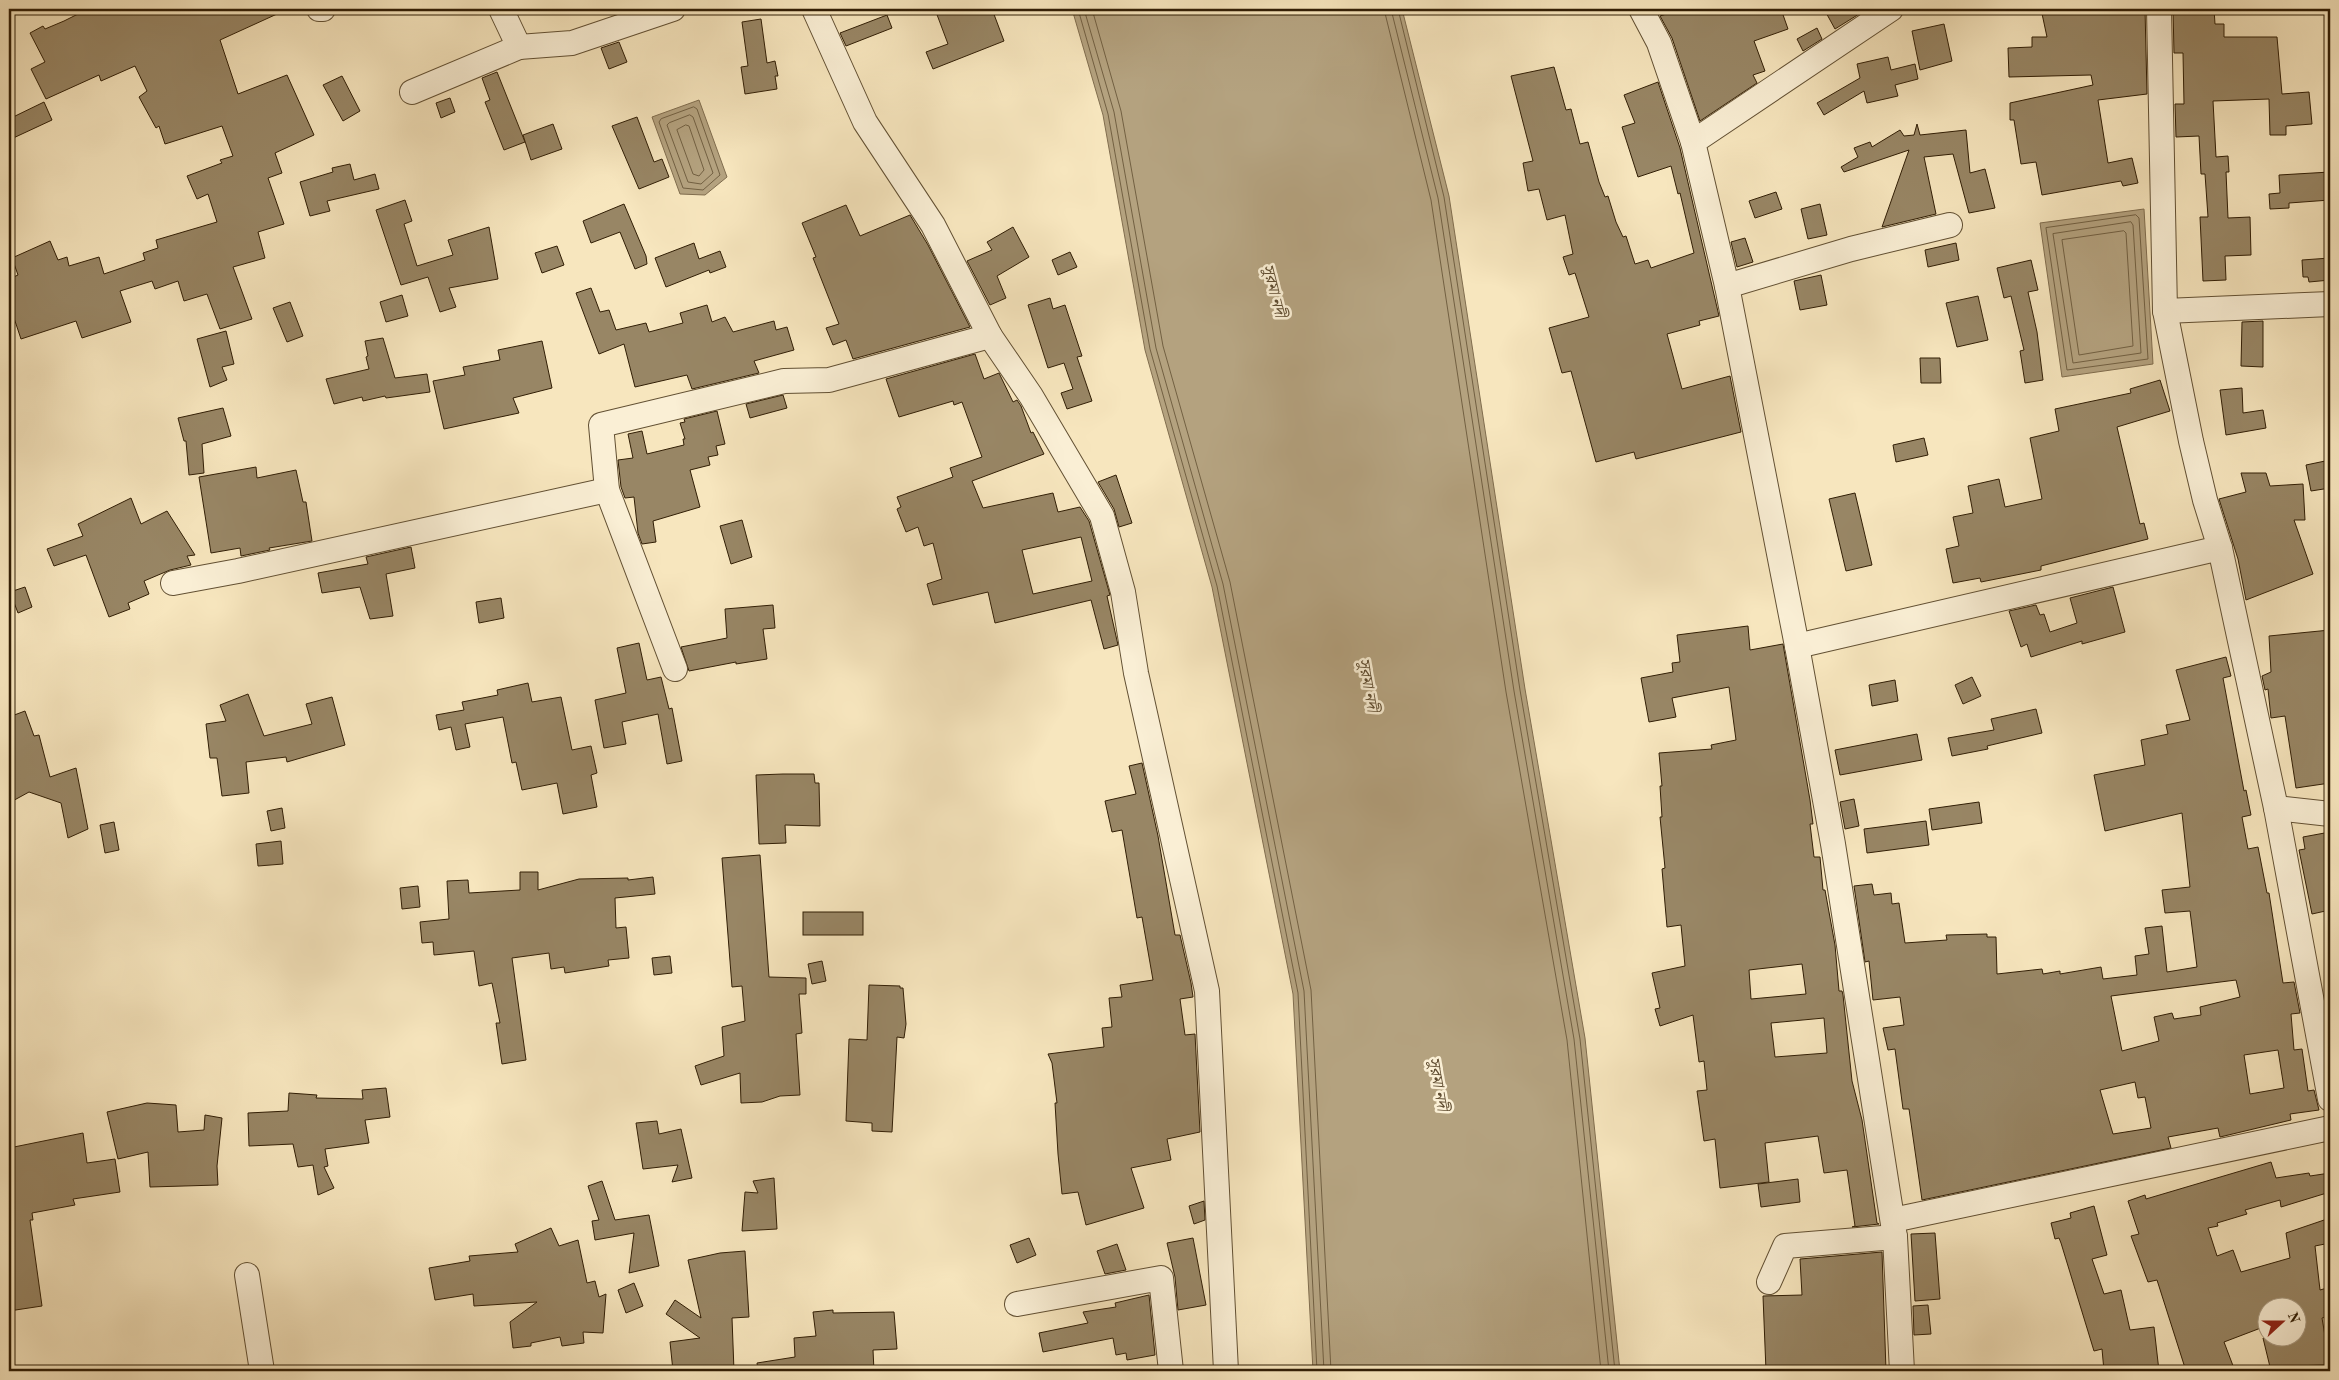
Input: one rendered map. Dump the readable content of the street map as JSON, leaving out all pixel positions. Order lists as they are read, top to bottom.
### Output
{
  "water": ["সুরমা নদী"],
  "north": "right"
}
